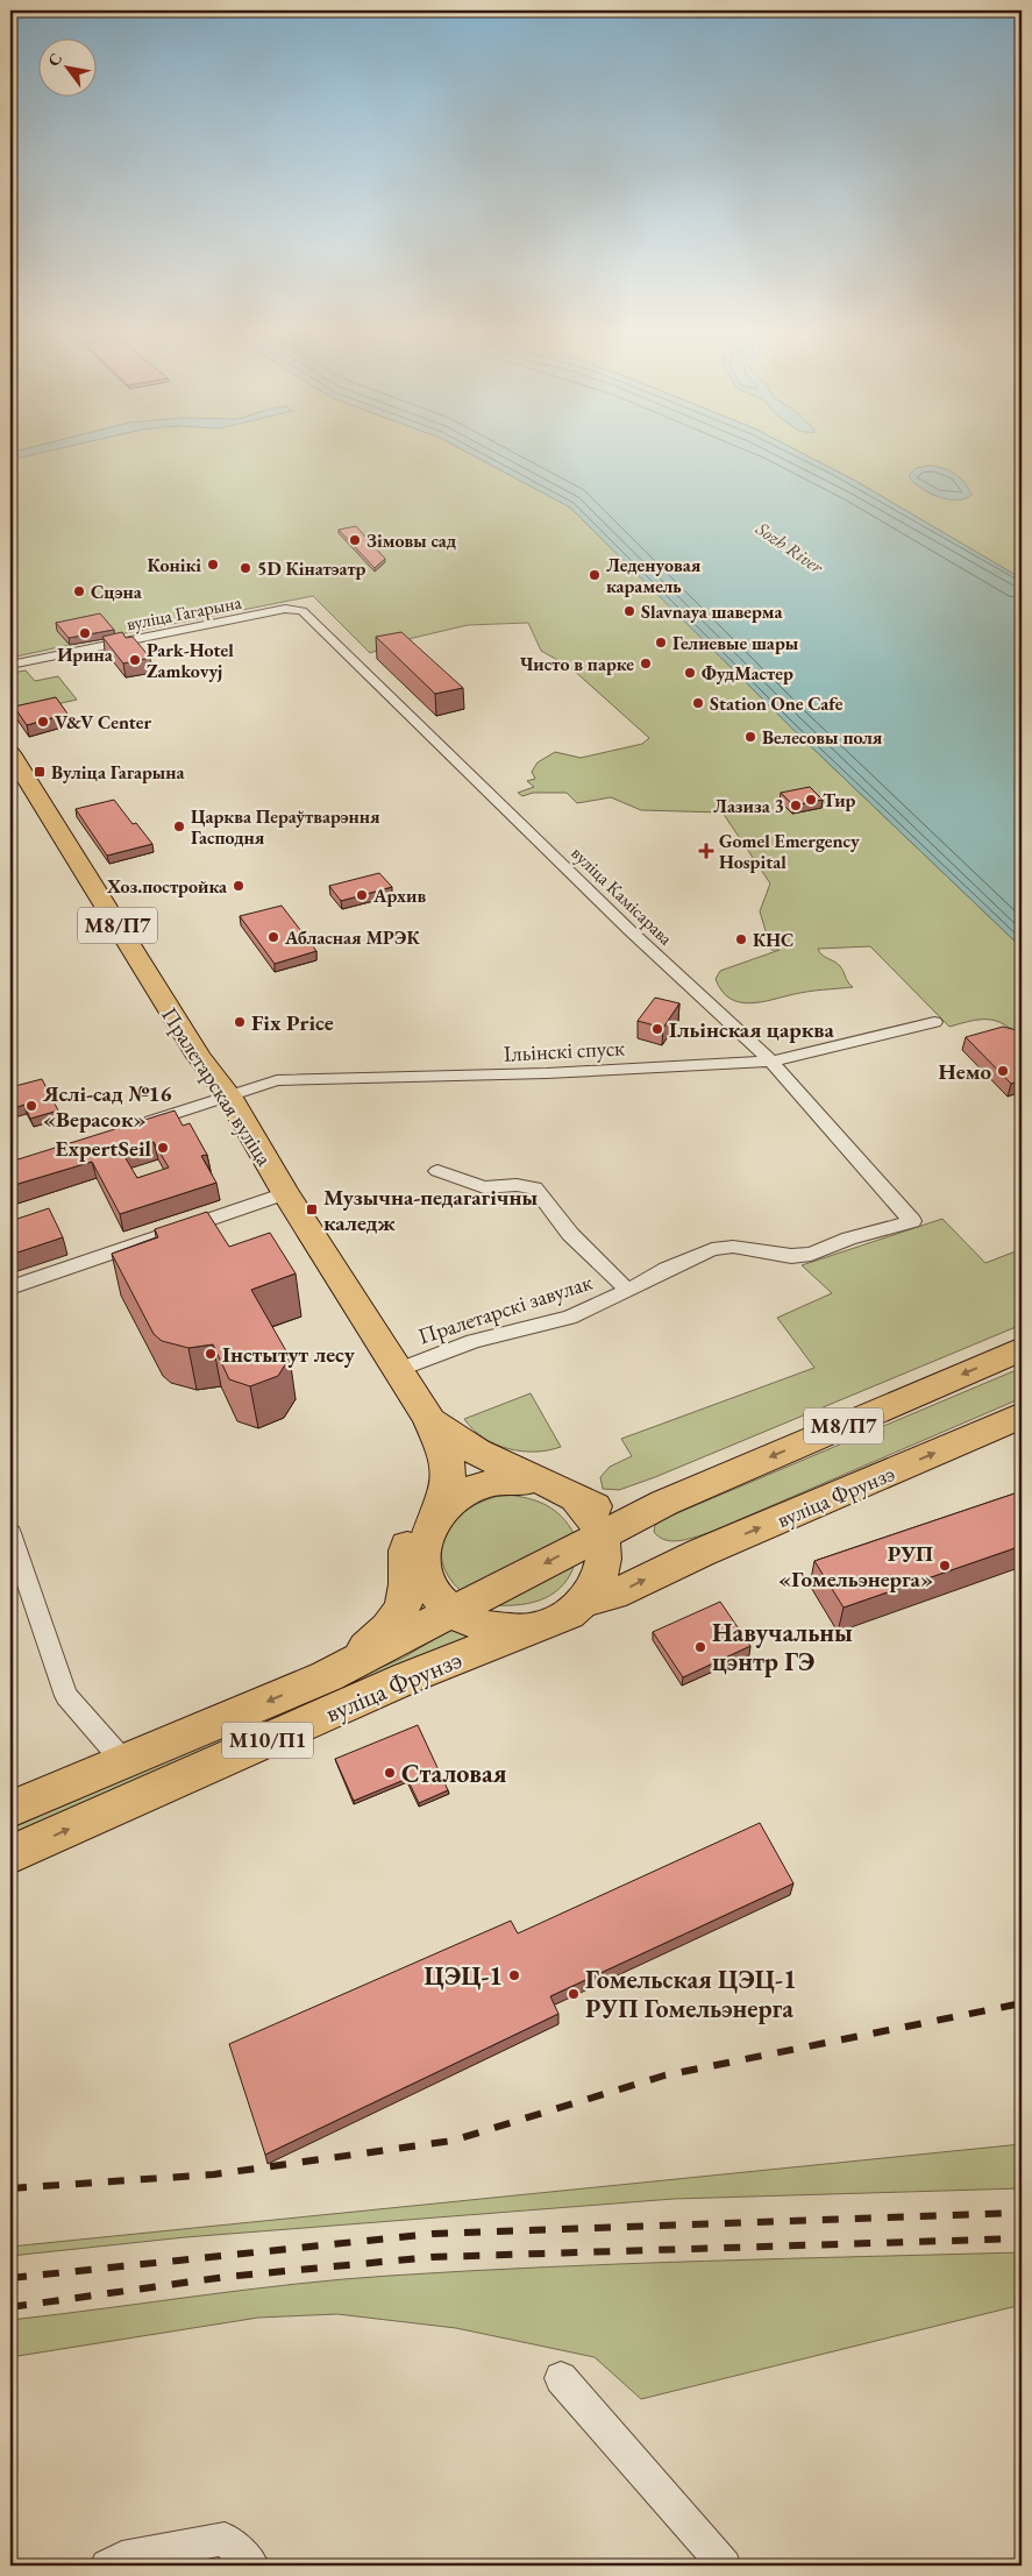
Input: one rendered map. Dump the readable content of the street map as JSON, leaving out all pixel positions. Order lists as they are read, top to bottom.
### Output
{
  "streets": {
    "main road": [
      "М8/П7",
      "Пралетарская вуліца",
      "вуліца Фрунзэ",
      "М10/П1"
    ],
    "street": [
      "вуліца Гагарына",
      "вуліца Камісарава",
      "Ільінскі спуск",
      "Пралетарскі завулак"
    ]
  },
  "crossings": [
    ["вуліца Гагарына", "вуліца Камісарава"],
    ["вуліца Камісарава", "Ільінскі спуск"],
    ["вуліца Камісарава", "Пралетарскі завулак"],
    ["М8/П7", "Пралетарская вуліца"],
    ["М8/П7", "вуліца Фрунзэ"],
    ["Ільінскі спуск", "Пралетарская вуліца"],
    ["Пралетарская вуліца", "Пралетарскі завулак"],
    ["Пралетарская вуліца", "вуліца Фрунзэ"]
  ],
  "water": ["Sozh River"],
  "places": {
    "other": [
      "Зімовы сад",
      "Конікі",
      "5D Кінатэатр",
      "Леденуовая карамель",
      "Сцэна",
      "Slavnaya шаверма",
      "Ирина",
      "Гелиевые шары",
      "Park-Hotel Zamkovyj",
      "Чисто в парке",
      "ФудМастер",
      "Station One Cafe",
      "V&V Center",
      "Велесовы поля",
      "Тир",
      "Лазиза 3",
      "Царква Пераўтварэння Гасподня",
      "Хоз.постройка",
      "Архив",
      "Абласная МРЭК",
      "КНС",
      "Fix Price",
      "Ільінская царква",
      "Немо",
      "Яслі-сад №16 «Верасок»",
      "ExpertSeil",
      "Інстытут лесу",
      "РУП «Гомельэнерга»",
      "Навучальны цэнтр ГЭ",
      "Сталовая",
      "ЦЭЦ-1",
      "Гомельская ЦЭЦ-1 РУП Гомельэнерга"
    ],
    "transit": ["Вуліца Гагарына", "Музычна-педагагічны каледж"],
    "health": ["Gomel Emergency Hospital"]
  },
  "north": "top left"
}
